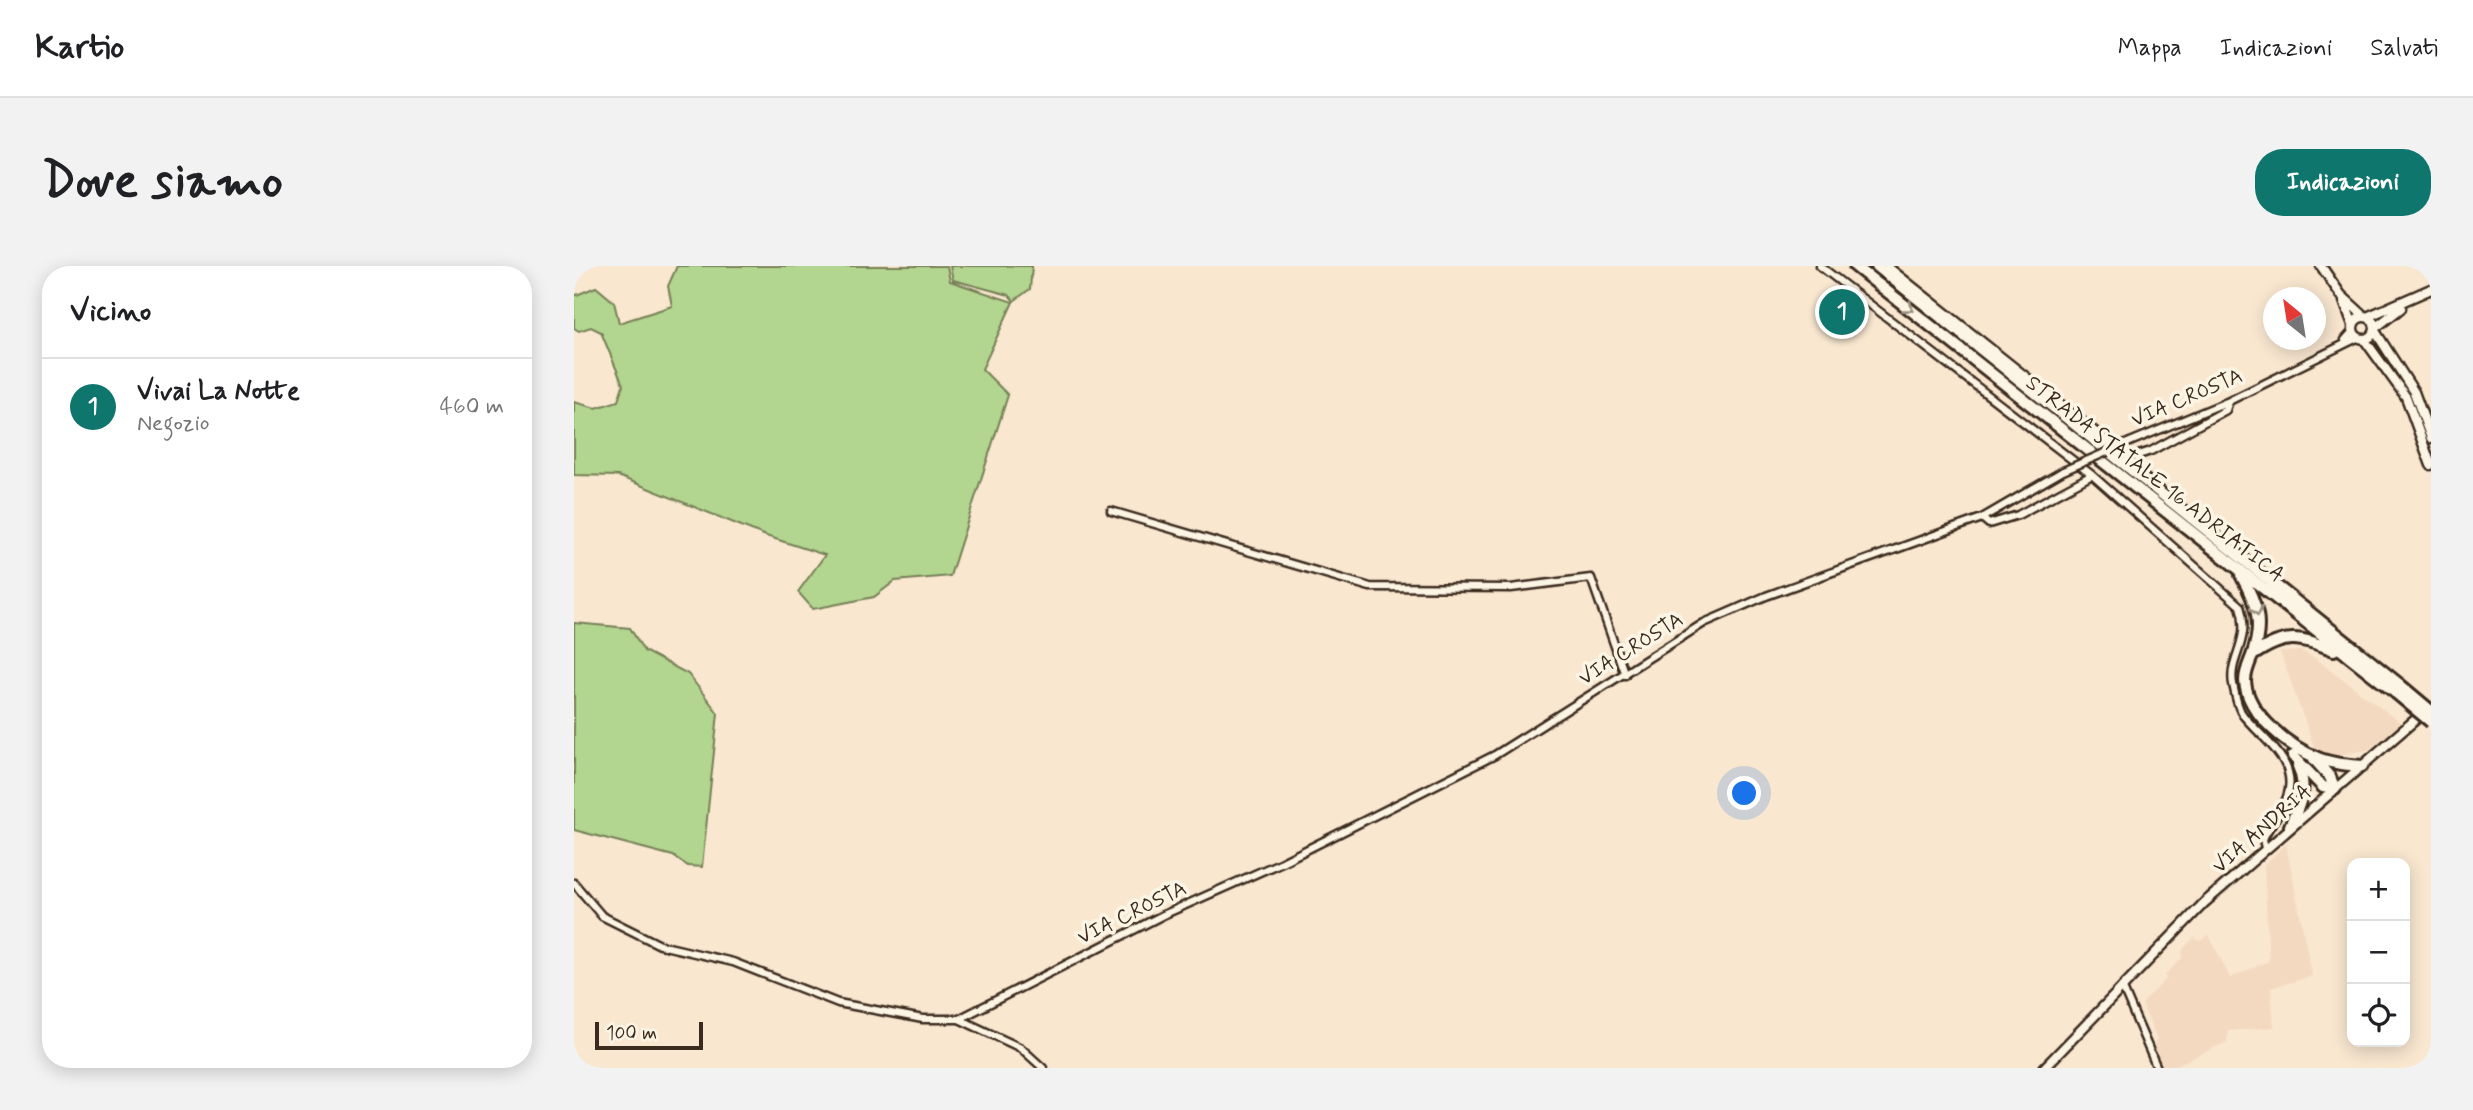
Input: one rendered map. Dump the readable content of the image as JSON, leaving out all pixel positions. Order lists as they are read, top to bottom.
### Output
{
  "streets": {
    "highway": ["STRADA STATALE 16 ADRIATICA"],
    "main road": ["VIA ANDRIA"],
    "street": ["VIA CROSTA"]
  },
  "crossings": [
    ["STRADA STATALE 16 ADRIATICA", "VIA ANDRIA"]
  ],
  "scale_bar": "100 m",
  "north": "top left",
  "page": {
    "header": "Kartio",
    "nav": ["Mappa", "Indicazioni", "Salvati"],
    "buttons": "Indicazioni",
    "title": "Dove siamo",
    "heading": "Vicino",
    "pins": "1",
    "list": [
      {
        "mark": "1",
        "name": "Vivai La Notte",
        "note": "Negozio",
        "value": "460 m"
      }
    ],
    "map_buttons": ["+", "−"],
    "scale": "100 m"
  }
}
